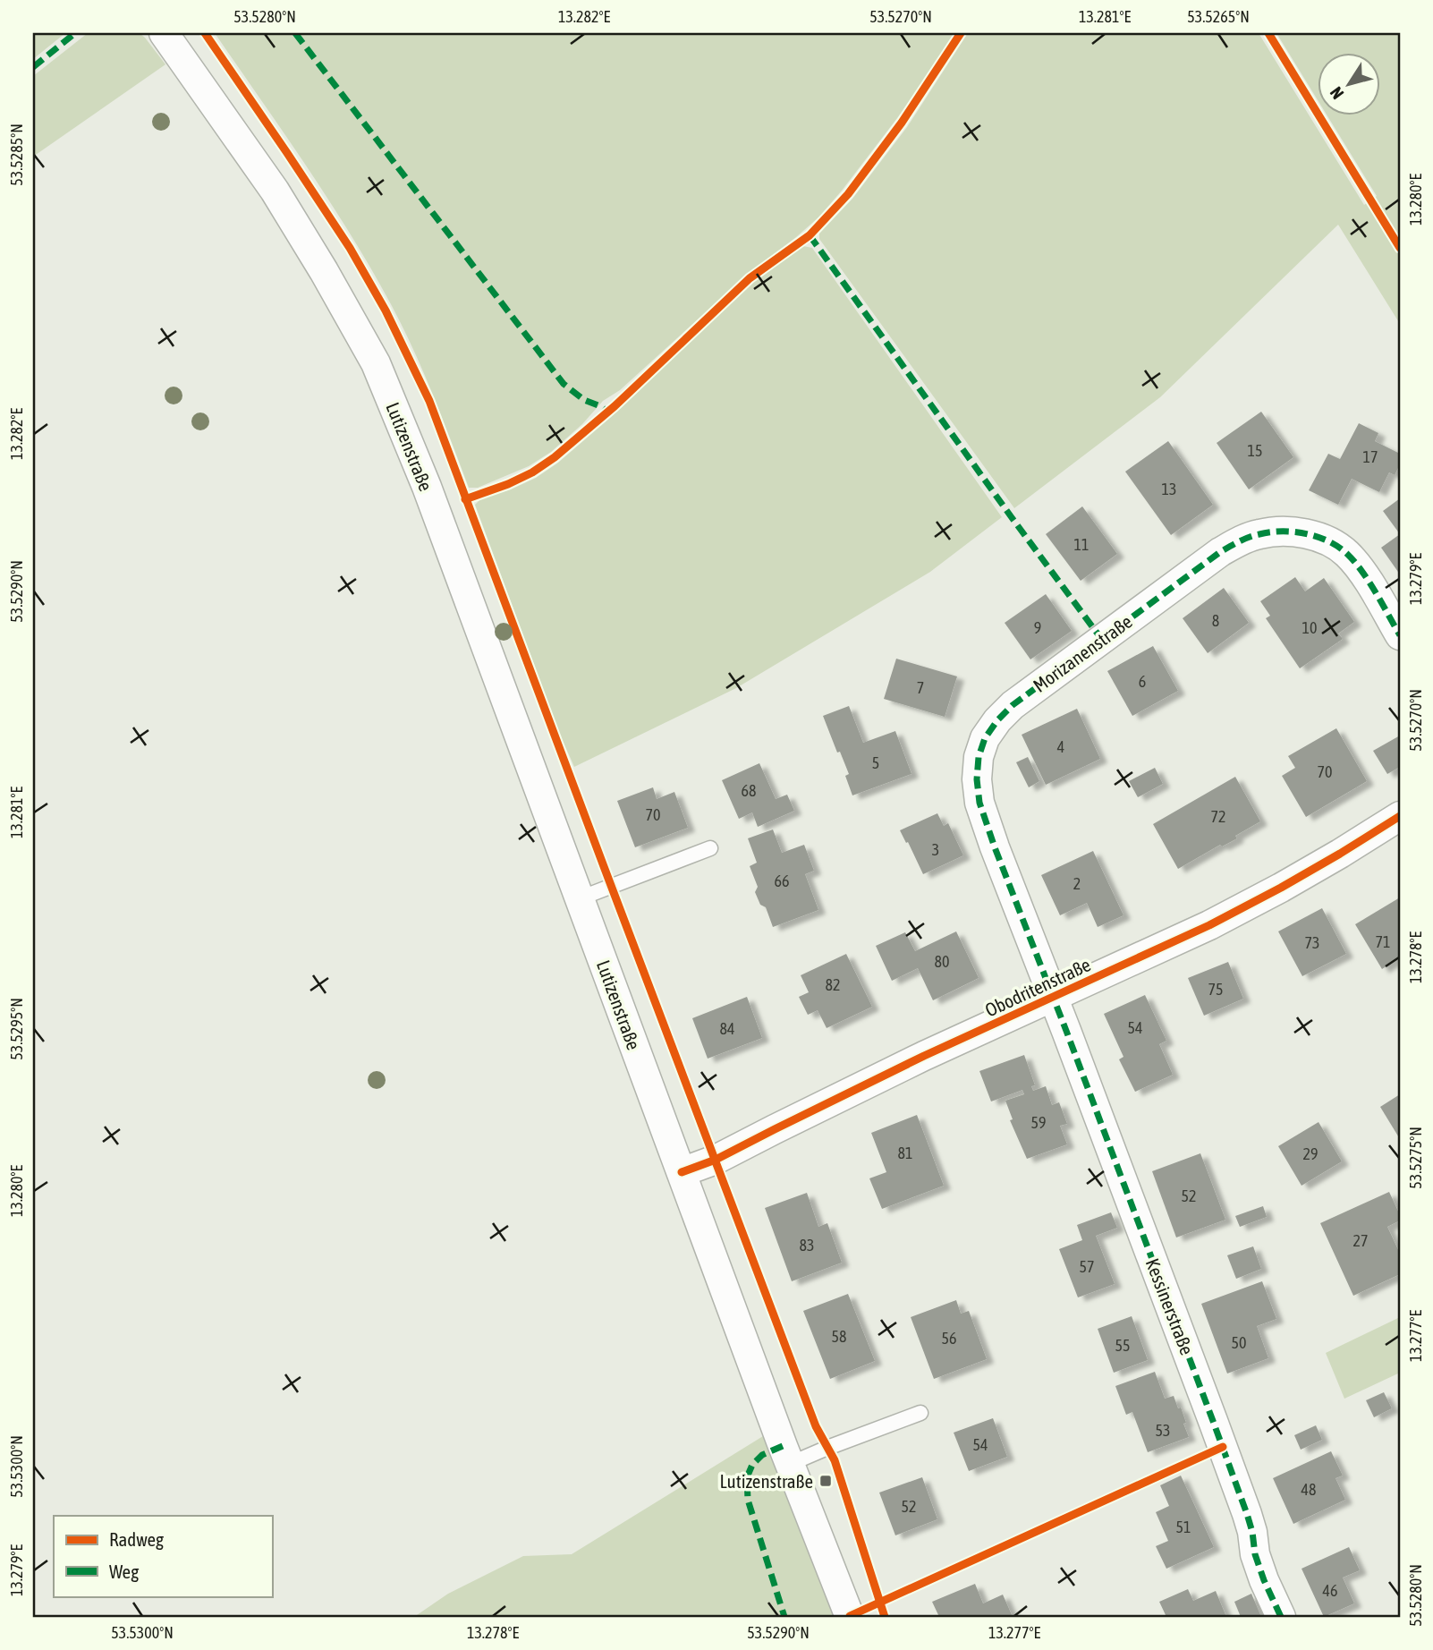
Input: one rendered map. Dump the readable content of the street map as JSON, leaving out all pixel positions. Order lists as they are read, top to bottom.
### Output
{
  "streets": {
    "street": [
      "Lutizenstraße",
      "Morizanenstraße",
      "Obodritenstraße",
      "Kessinerstraße"
    ]
  },
  "crossings": [
    ["Lutizenstraße", "Obodritenstraße"],
    ["Morizanenstraße", "Obodritenstraße"],
    ["Morizanenstraße", "Kessinerstraße"],
    ["Obodritenstraße", "Kessinerstraße"]
  ],
  "places": {
    "transit": ["Lutizenstraße"]
  },
  "house_numbers": [
    "15",
    "17",
    "13",
    "11",
    "8",
    "9",
    "10",
    "6",
    "7",
    "4",
    "5",
    "70",
    "68",
    "70",
    "72",
    "3",
    "66",
    "2",
    "71",
    "73",
    "80",
    "82",
    "75",
    "54",
    "84",
    "59",
    "81",
    "29",
    "52",
    "27",
    "83",
    "57",
    "58",
    "56",
    "50",
    "55",
    "53",
    "54",
    "48",
    "52",
    "51",
    "46"
  ],
  "legend": ["Radweg", "Weg"],
  "north": "bottom left",
  "coordinates": [
    "53.5280°N",
    "13.282°E",
    "53.5270°N",
    "13.281°E",
    "53.5265°N",
    "53.5285°N",
    "13.280°E",
    "13.279°E",
    "53.5290°N",
    "13.278°E",
    "53.5295°N",
    "53.5275°N",
    "13.277°E",
    "53.5300°N"
  ]
}
